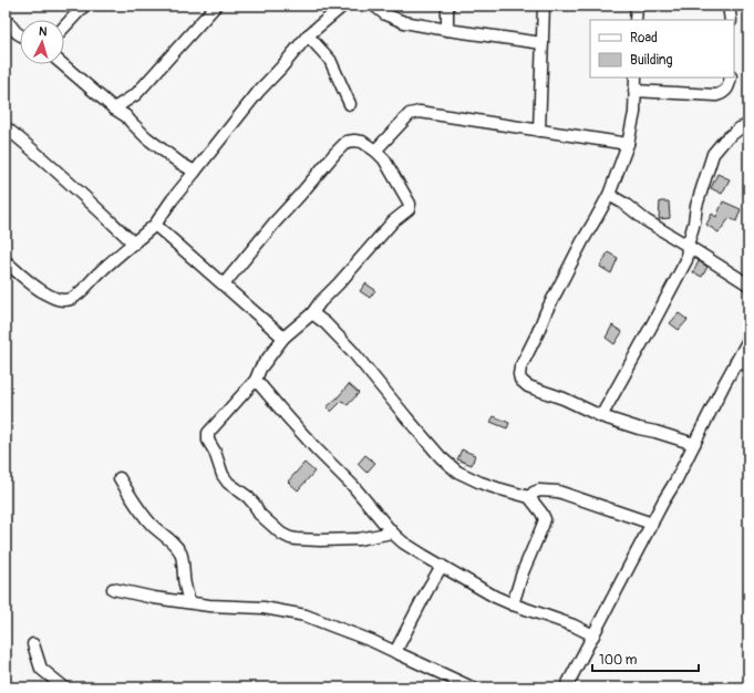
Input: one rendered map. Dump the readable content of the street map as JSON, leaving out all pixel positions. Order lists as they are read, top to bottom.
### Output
{
  "legend": ["Road", "Building"],
  "scale_bar": "100 m",
  "north": "top"
}
